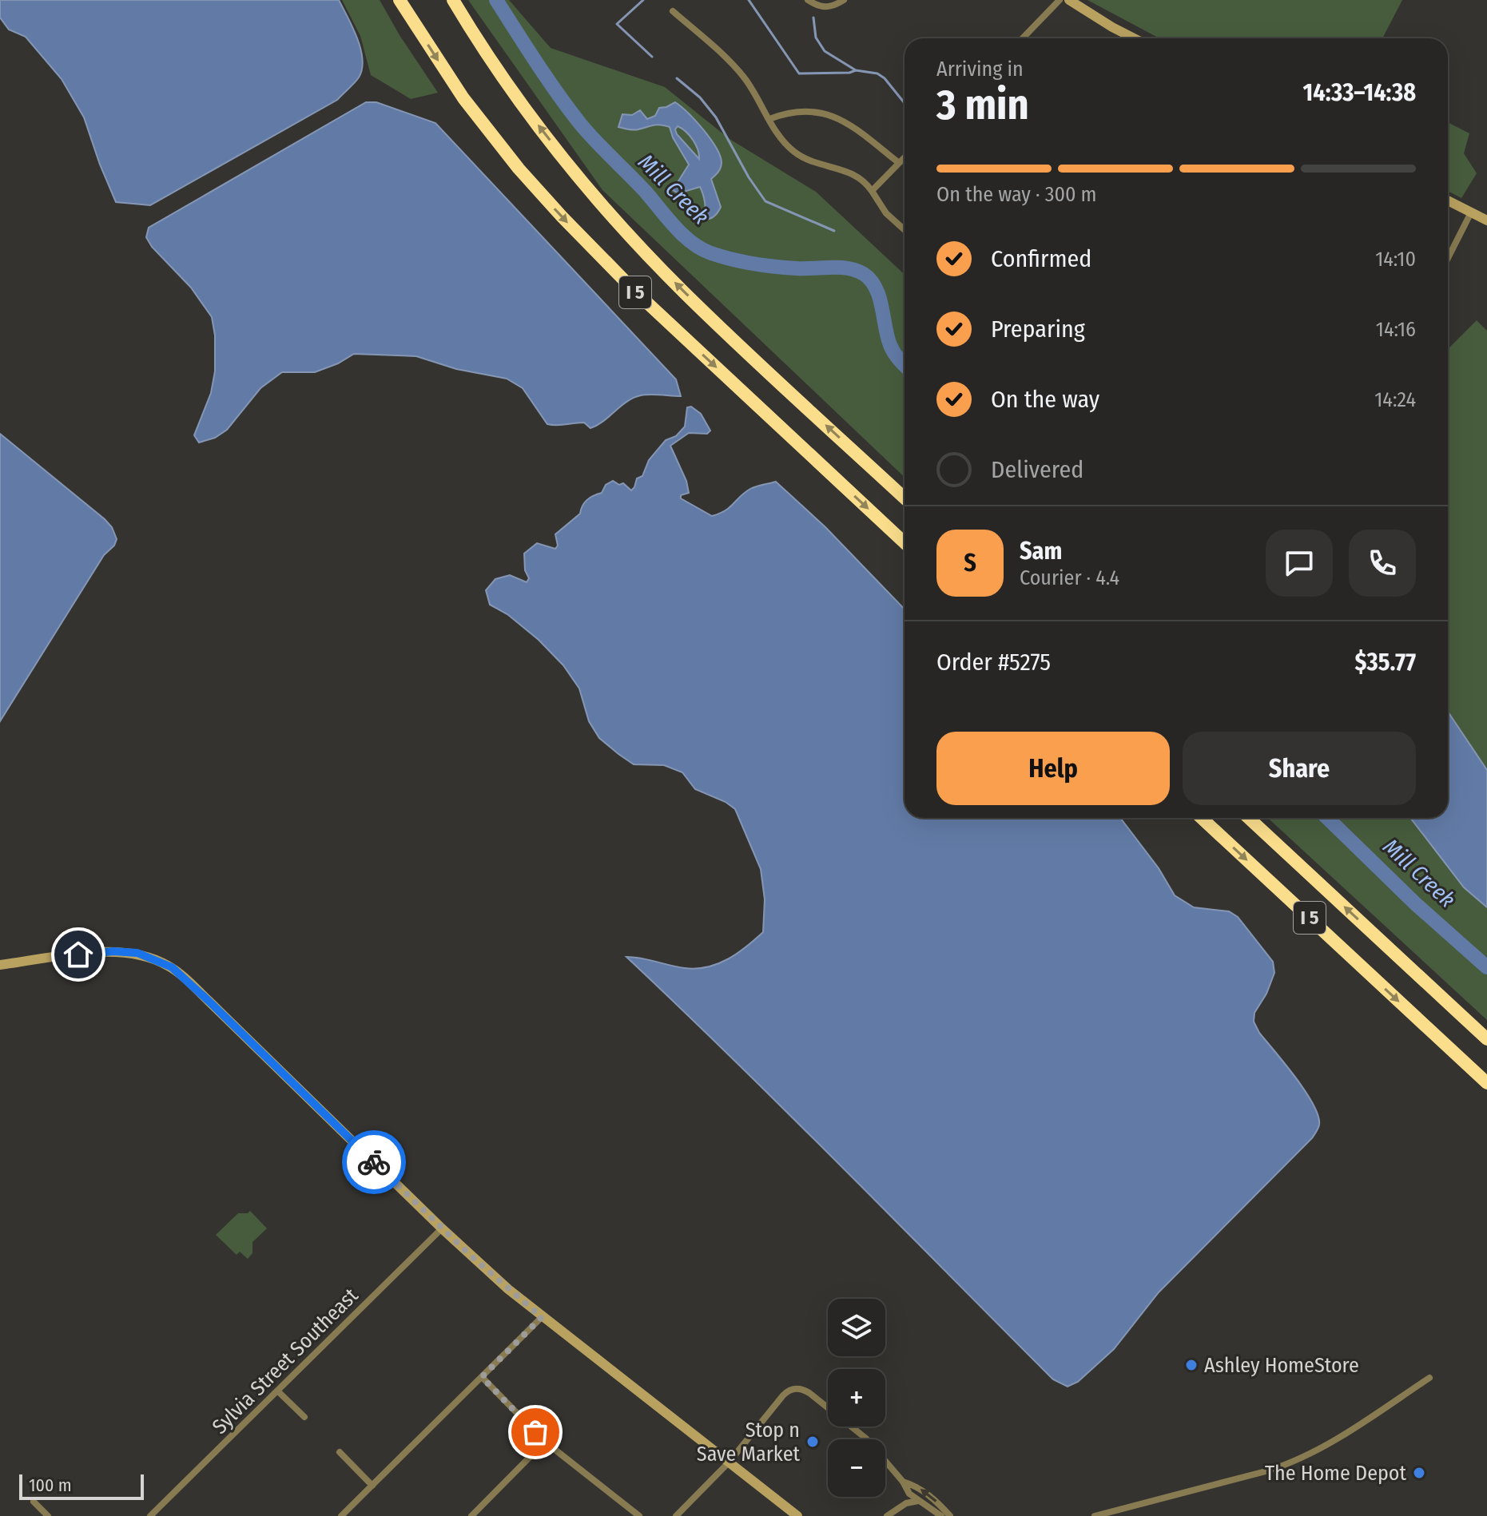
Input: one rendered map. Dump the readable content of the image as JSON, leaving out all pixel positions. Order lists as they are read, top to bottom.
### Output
{
  "streets": {
    "highway": ["I 5"],
    "street": ["Sylvia Street Southeast"]
  },
  "water": ["Mill Creek"],
  "places": ["Ashley HomeStore", "Stop n Save Market", "The Home Depot"],
  "scale_bar": "100 m",
  "page": {
    "heading": ["3 min", "Arriving in", "14:33–14:38"],
    "panel": [
      "Sam",
      "Courier · 4.4",
      "Order #5275",
      "$35.77"
    ],
    "bar": "On the way · 300 m",
    "list": [
      ["Confirmed", "14:10"],
      ["Preparing", "14:16"],
      ["On the way", "14:24"],
      "Delivered"
    ],
    "round": "S",
    "buttons": ["Help", "Share"],
    "map_buttons": ["+", "−"],
    "scale": "100 m"
  }
}
